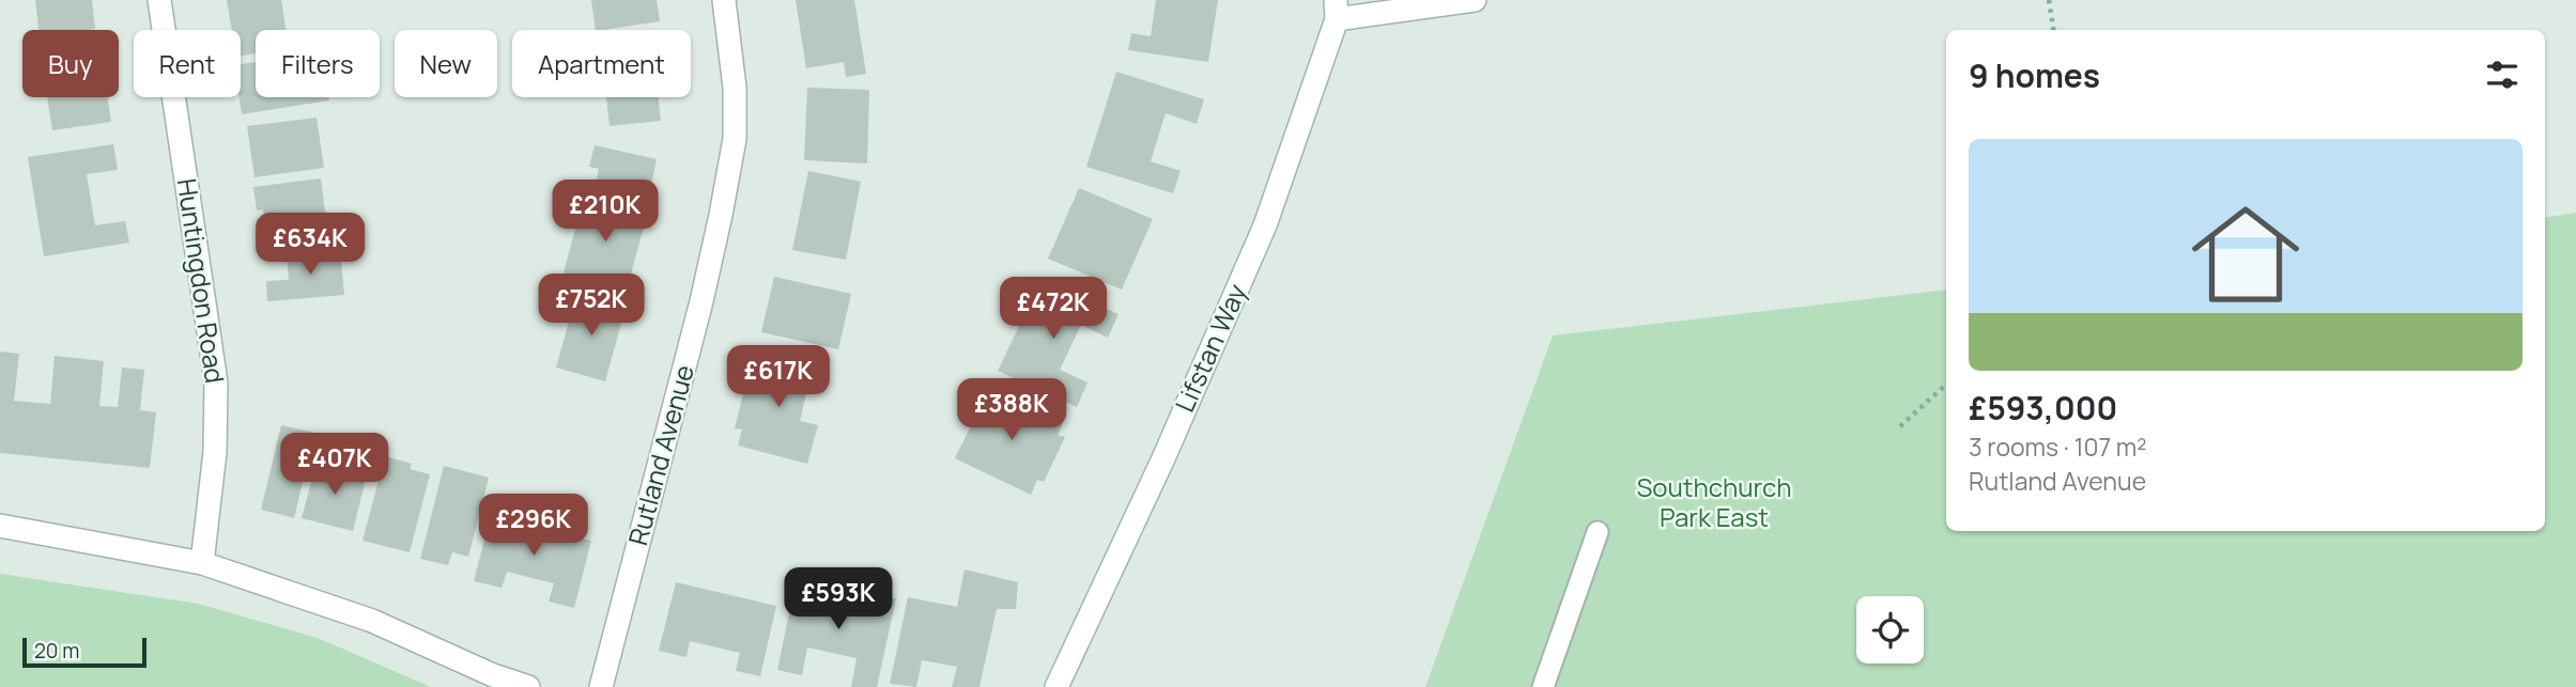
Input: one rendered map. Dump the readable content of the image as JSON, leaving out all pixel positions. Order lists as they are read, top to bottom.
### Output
{
  "streets": {
    "street": ["Huntingdon Road", "Lifstan Way", "Rutland Avenue"]
  },
  "parks": ["Southchurch Park East"],
  "scale_bar": "20 m",
  "page": {
    "chip": [
      "Buy",
      "Rent",
      "Filters",
      "New",
      "Apartment"
    ],
    "heading": "9 homes",
    "list": [
      {
        "name": "£593,000",
        "note": "3 rooms · 107 m² · Rutland Avenue"
      }
    ],
    "price": [
      "£210K",
      "£634K",
      "£752K",
      "£472K",
      "£617K",
      "£388K",
      "£407K",
      "£296K",
      "£593K"
    ],
    "scale": "20 m"
  }
}
